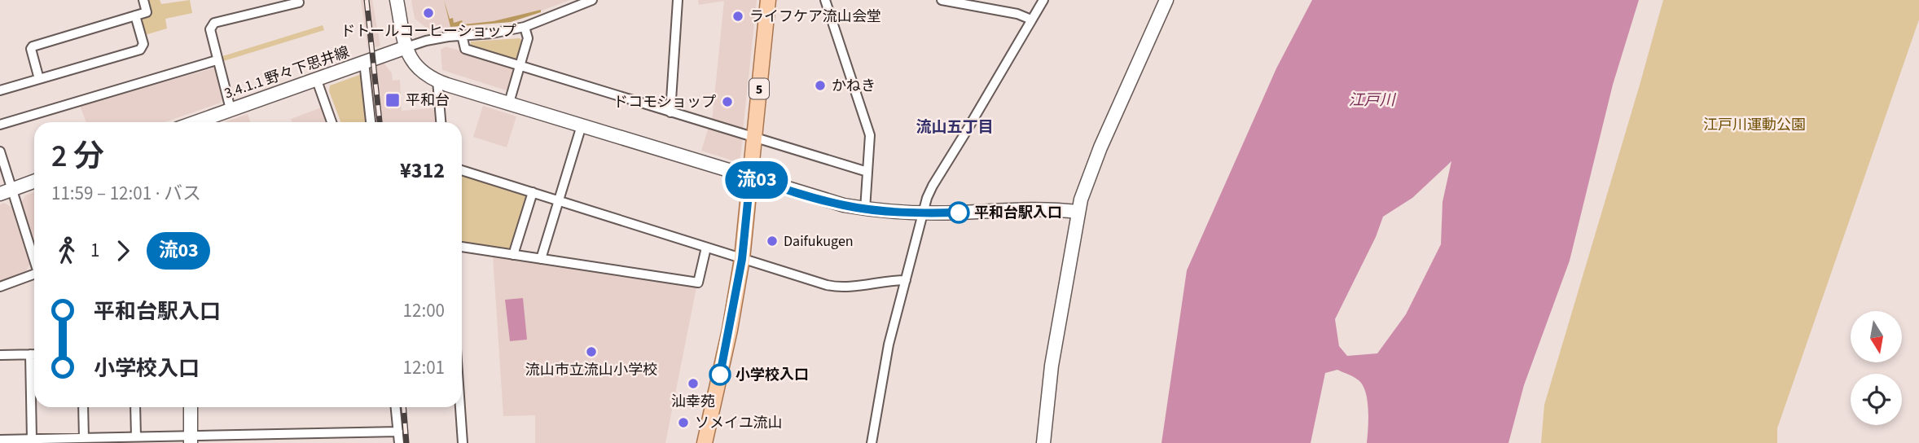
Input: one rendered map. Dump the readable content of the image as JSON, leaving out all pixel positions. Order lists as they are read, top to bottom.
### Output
{
  "streets": {
    "main road": ["5"],
    "street": ["3.4.1.1 野々下思井線"]
  },
  "districts": ["流山五丁目"],
  "water": ["江戸川"],
  "parks": ["江戸川運動公園"],
  "places": {
    "other": [
      "ドトールコーヒーショップ",
      "ライフケア流山会堂",
      "かねき",
      "ドコモショップ",
      "平和台駅入口",
      "Daifukugen",
      "流山市立流山小学校",
      "小学校入口",
      "汕幸苑",
      "ソメイユ流山"
    ],
    "transit": ["平和台"]
  },
  "lines": ["bus line 流03"],
  "north": "bottom",
  "page": {
    "on_map": "流03",
    "heading": ["2 分", "11:59 – 12:01 · バス", "¥312"],
    "legs": ["1", "流03"],
    "list": [
      {
        "name": "平和台駅入口",
        "value": "12:00"
      },
      {
        "name": "小学校入口",
        "value": "12:01"
      }
    ]
  }
}
